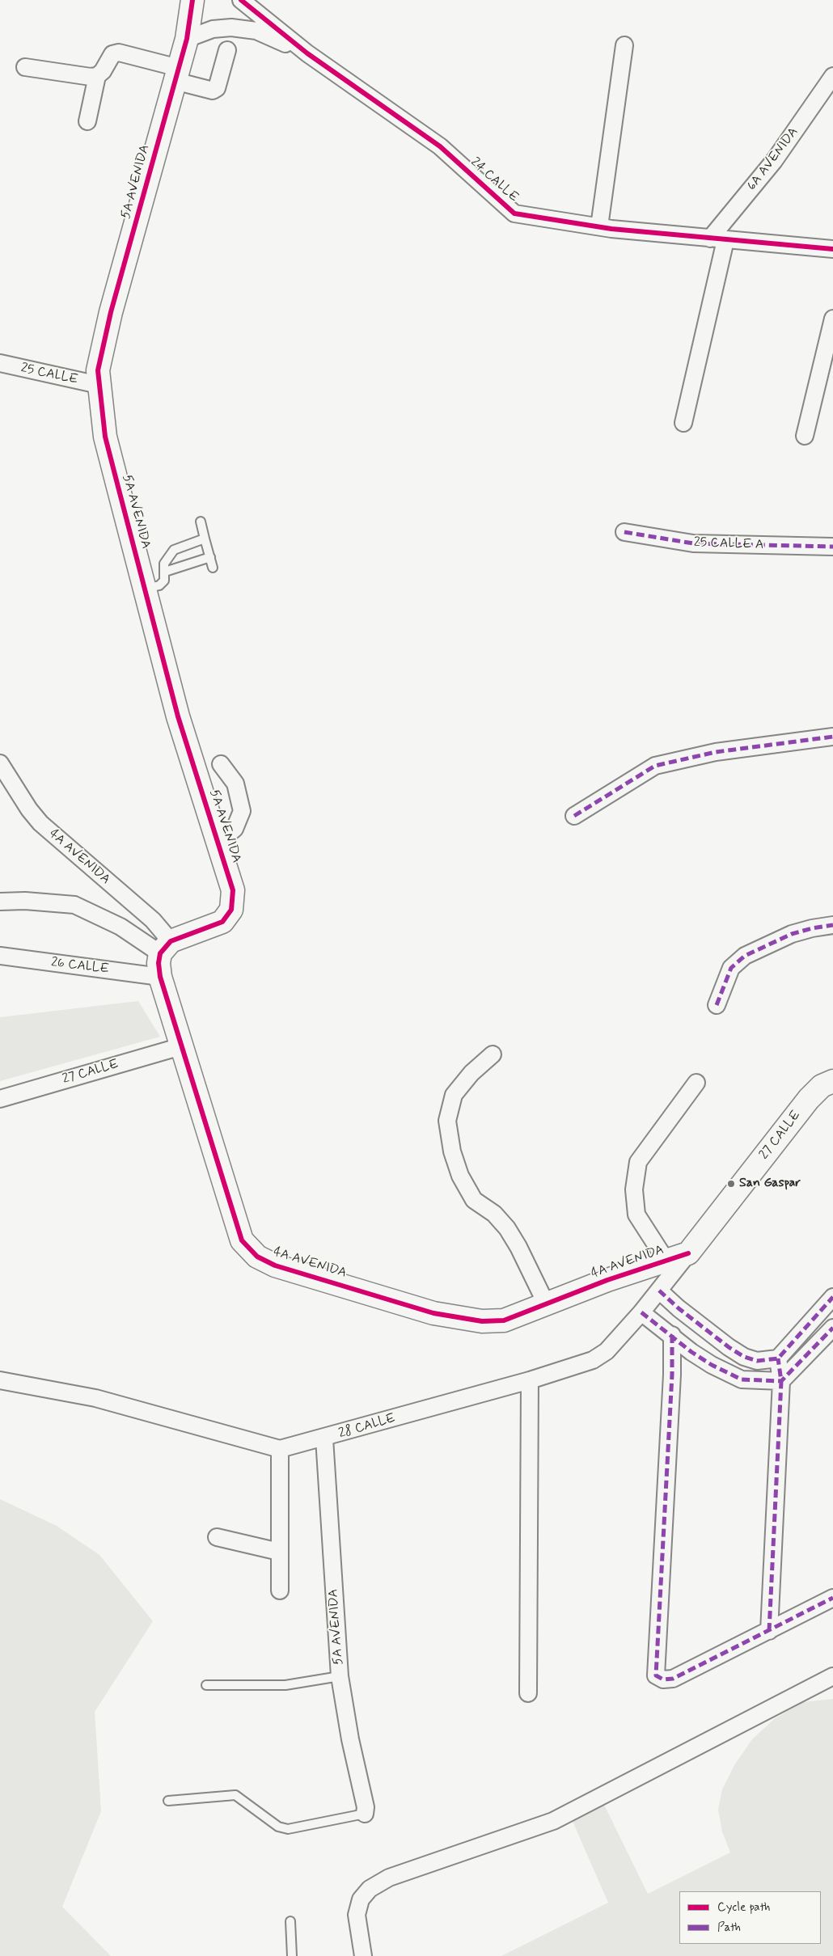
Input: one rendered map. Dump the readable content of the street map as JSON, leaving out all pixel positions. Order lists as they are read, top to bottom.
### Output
{
  "streets": {
    "street": [
      "6A AVENIDA",
      "24 CALLE",
      "5A AVENIDA",
      "25 CALLE",
      "25 CALLE A",
      "4A AVENIDA",
      "26 CALLE",
      "27 CALLE",
      "28 CALLE"
    ]
  },
  "crossings": [
    ["6A AVENIDA", "24 CALLE"],
    ["24 CALLE", "5A AVENIDA"],
    ["5A AVENIDA", "25 CALLE"],
    ["5A AVENIDA", "4A AVENIDA"],
    ["5A AVENIDA", "28 CALLE"],
    ["4A AVENIDA", "26 CALLE"],
    ["4A AVENIDA", "27 CALLE"],
    ["4A AVENIDA", "28 CALLE"],
    ["27 CALLE", "28 CALLE"]
  ],
  "places": ["San Gaspar"],
  "legend": ["Cycle path", "Path"]
}
